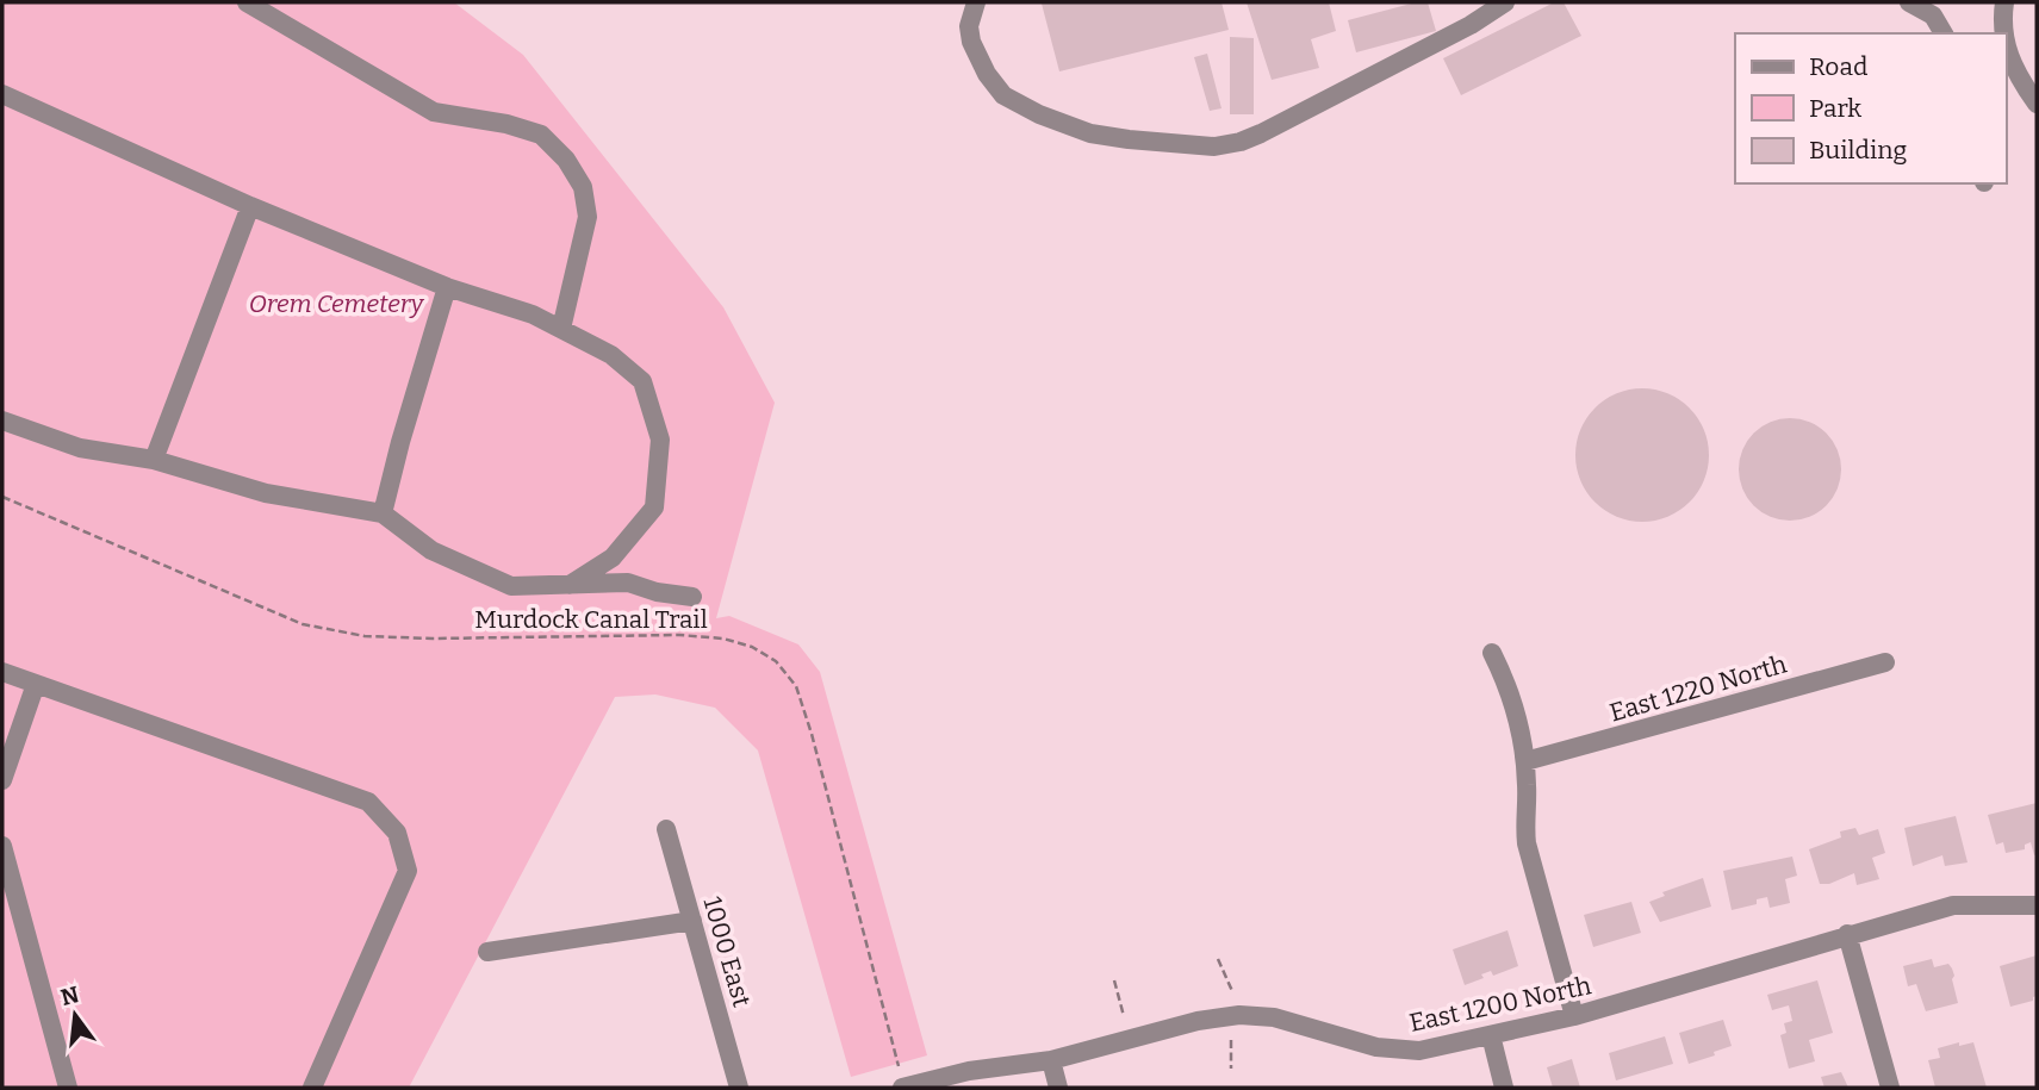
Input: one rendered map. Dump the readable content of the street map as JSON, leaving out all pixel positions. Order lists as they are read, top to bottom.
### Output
{
  "streets": {
    "street": ["East 1220 North", "1000 East", "East 1200 North"],
    "path": ["Murdock Canal Trail"]
  },
  "parks": ["Orem Cemetery"],
  "legend": ["Road", "Park", "Building"],
  "north": "top"
}
